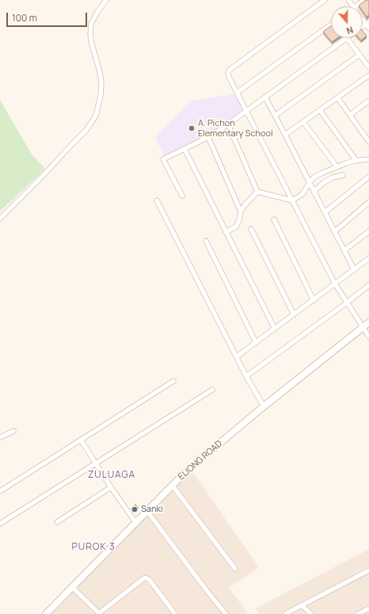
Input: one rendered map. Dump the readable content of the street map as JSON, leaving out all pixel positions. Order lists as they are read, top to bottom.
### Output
{
  "streets": {
    "main road": ["ELIONG ROAD"]
  },
  "districts": ["ZULUAGA", "PUROK 3"],
  "places": ["A. Pichon Elementary School", "Sanki"],
  "scale_bar": "100 m",
  "north": "bottom"
}
